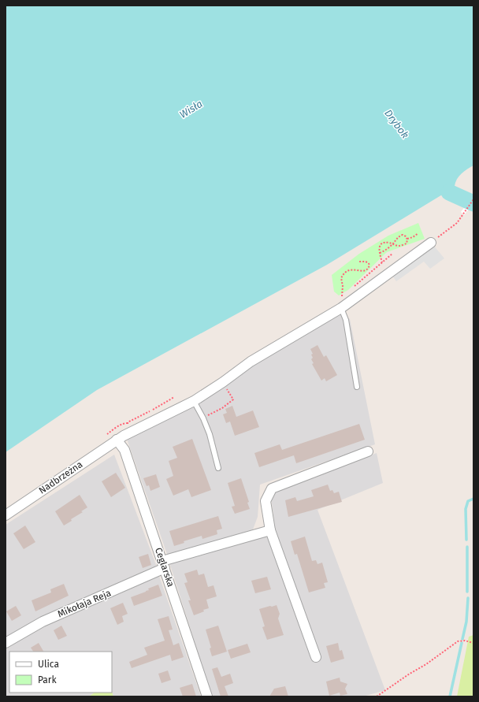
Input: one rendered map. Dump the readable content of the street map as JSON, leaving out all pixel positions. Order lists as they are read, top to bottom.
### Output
{
  "streets": {
    "street": ["Nadbrzeżna", "Ceglarska", "Mikołaja Reja"]
  },
  "crossings": [
    ["Nadbrzeżna", "Ceglarska"],
    ["Ceglarska", "Mikołaja Reja"]
  ],
  "water": ["Wisła", "Drybok"],
  "legend": ["Ulica", "Park"]
}
